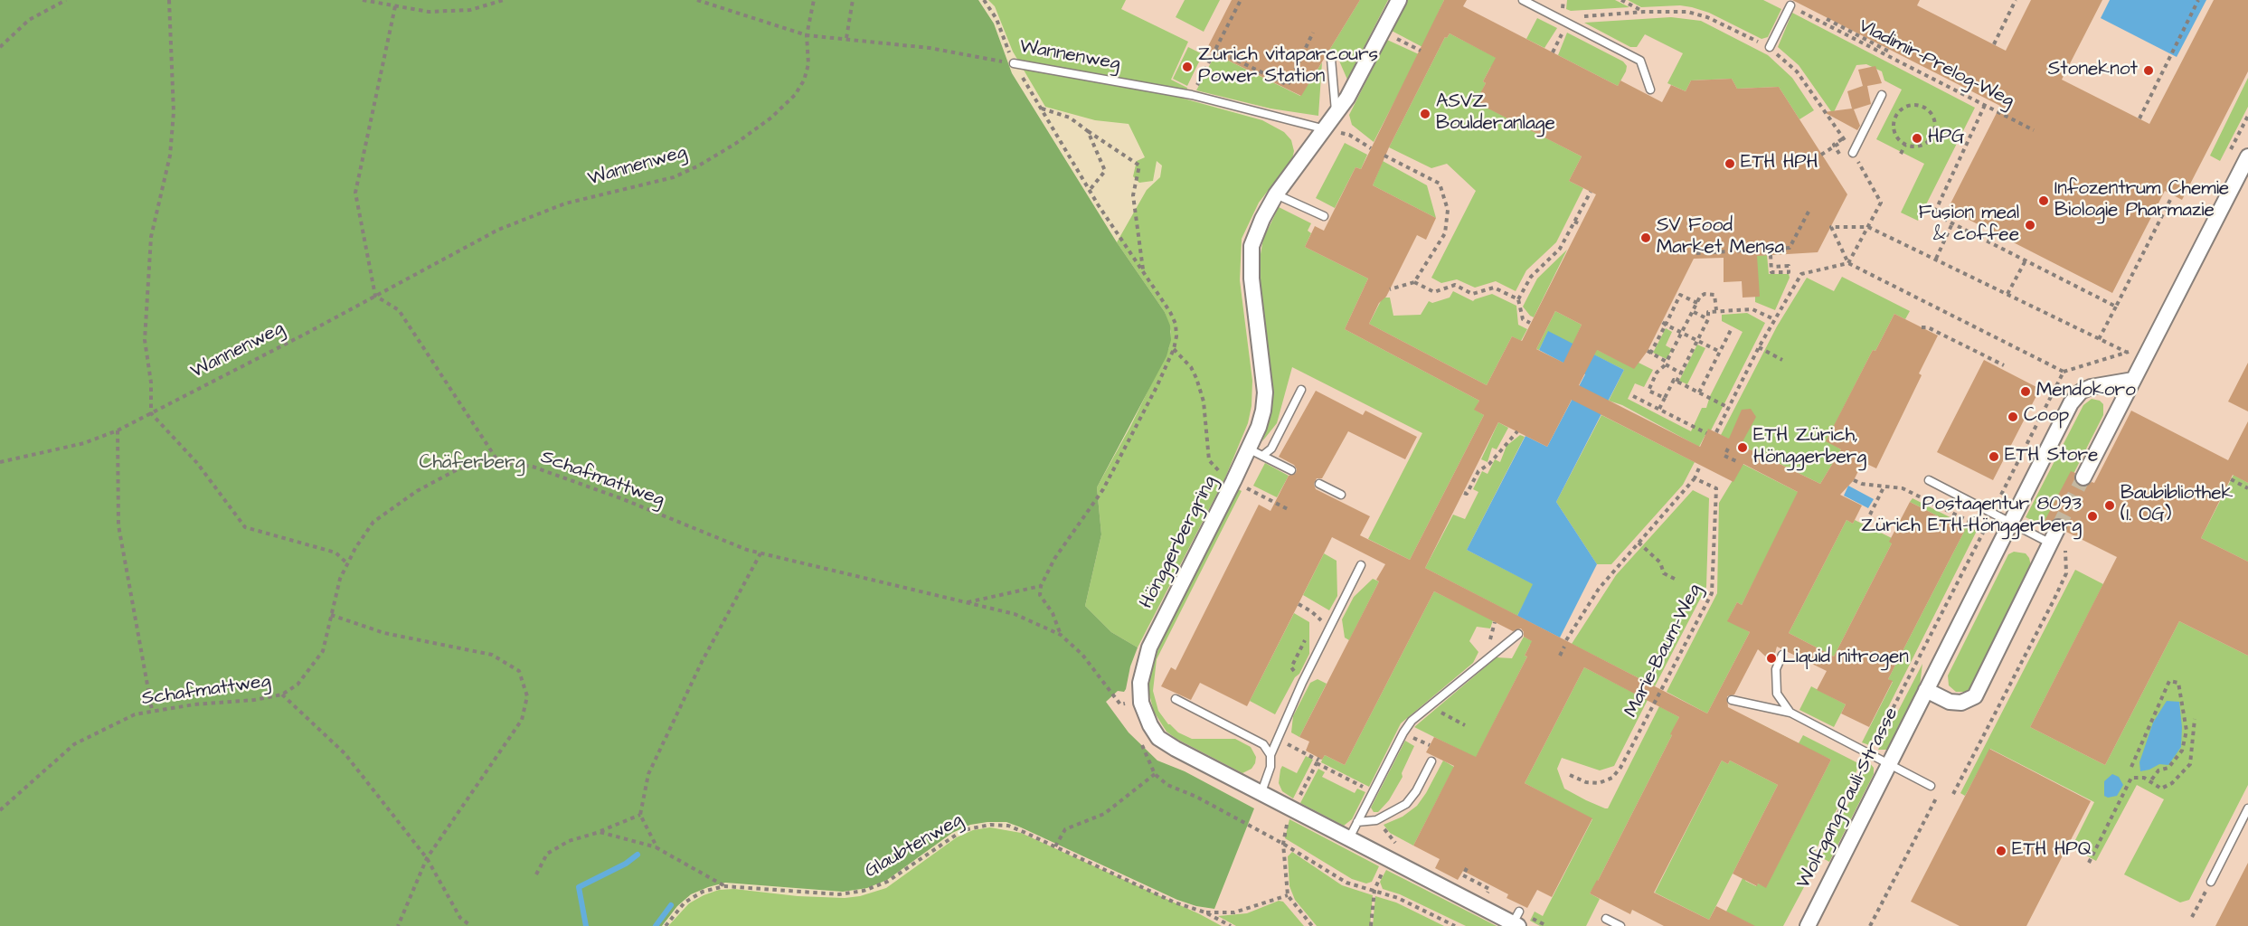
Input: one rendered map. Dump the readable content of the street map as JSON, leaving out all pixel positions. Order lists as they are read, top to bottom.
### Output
{
  "streets": {
    "street": ["Hönggerbergring", "Wolfgang-Pauli-Strasse"],
    "lane": ["Wannenweg"],
    "path": [
      "Vladimir-Prelog-Weg",
      "Schafmattweg",
      "Marie-Baum-Weg",
      "Glaubtenweg"
    ]
  },
  "crossings": [
    ["Wannenweg", "Hönggerbergring"],
    ["Schafmattweg", "Hönggerbergring"]
  ],
  "parks": ["Chäferberg"],
  "places": [
    "Zurich vitaparcours Power Station",
    "Stoneknot",
    "ASVZ Boulderanlage",
    "HPG",
    "ETH HPH",
    "Infozentrum Chemie Biologie Pharmazie",
    "Fusion meal & coffee",
    "SV Food Market Mensa",
    "Mendokoro",
    "Coop",
    "ETH Zürich, Hönggerberg",
    "ETH Store",
    "Baubibliothek (1. OG)",
    "Postagentur 8093 Zürich ETH-Hönggerberg",
    "Liquid nitrogen",
    "ETH HPQ"
  ]
}
